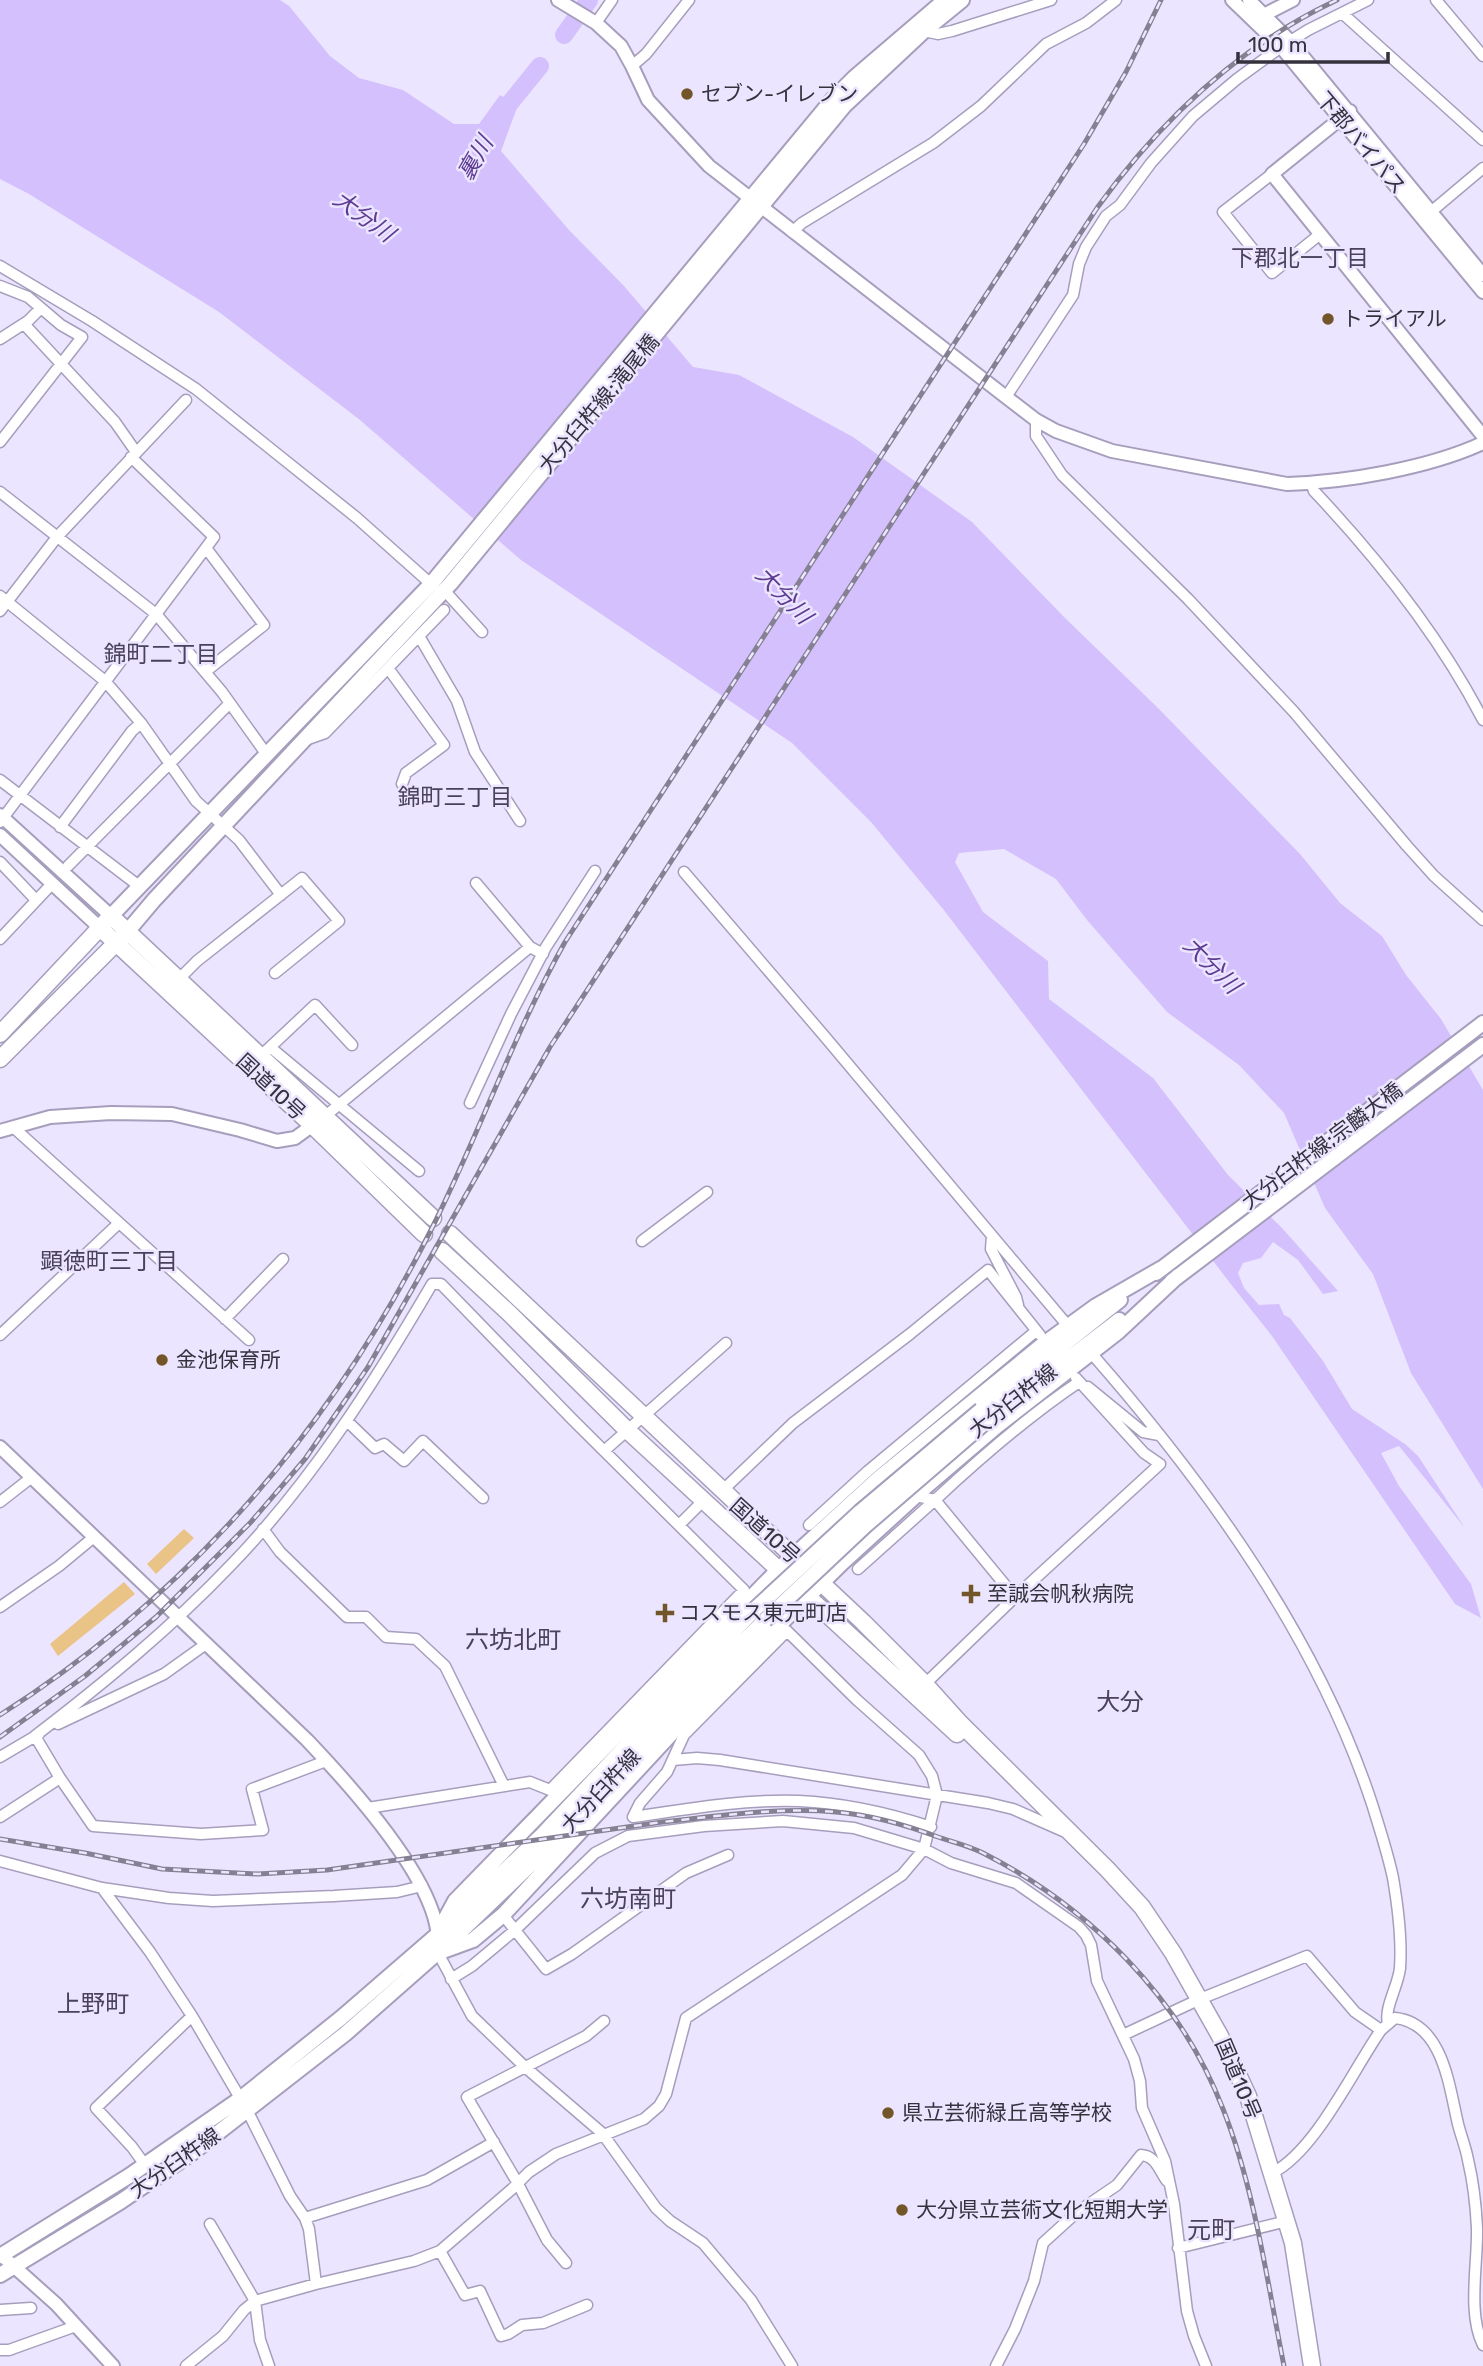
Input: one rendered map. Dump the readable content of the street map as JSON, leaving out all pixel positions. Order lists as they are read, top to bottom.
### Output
{
  "streets": {
    "highway": ["国道10号"],
    "main road": ["大分臼杵線;滝尾橋", "大分臼杵線;宗麟大橋", "大分臼杵線"],
    "street": ["下郡バイパス"]
  },
  "crossings": [
    ["大分臼杵線;宗麟大橋", "大分臼杵線"]
  ],
  "districts": [
    "下郡北一丁目",
    "錦町二丁目",
    "錦町三丁目",
    "顕徳町三丁目",
    "六坊北町",
    "大分",
    "六坊南町",
    "上野町",
    "元町"
  ],
  "water": ["裏川", "大分川"],
  "places": {
    "other": [
      "セブン-イレブン",
      "トライアル",
      "金池保育所",
      "県立芸術緑丘高等学校",
      "大分県立芸術文化短期大学"
    ],
    "health": ["至誠会帆秋病院", "コスモス東元町店"]
  },
  "scale_bar": "100 m"
}
